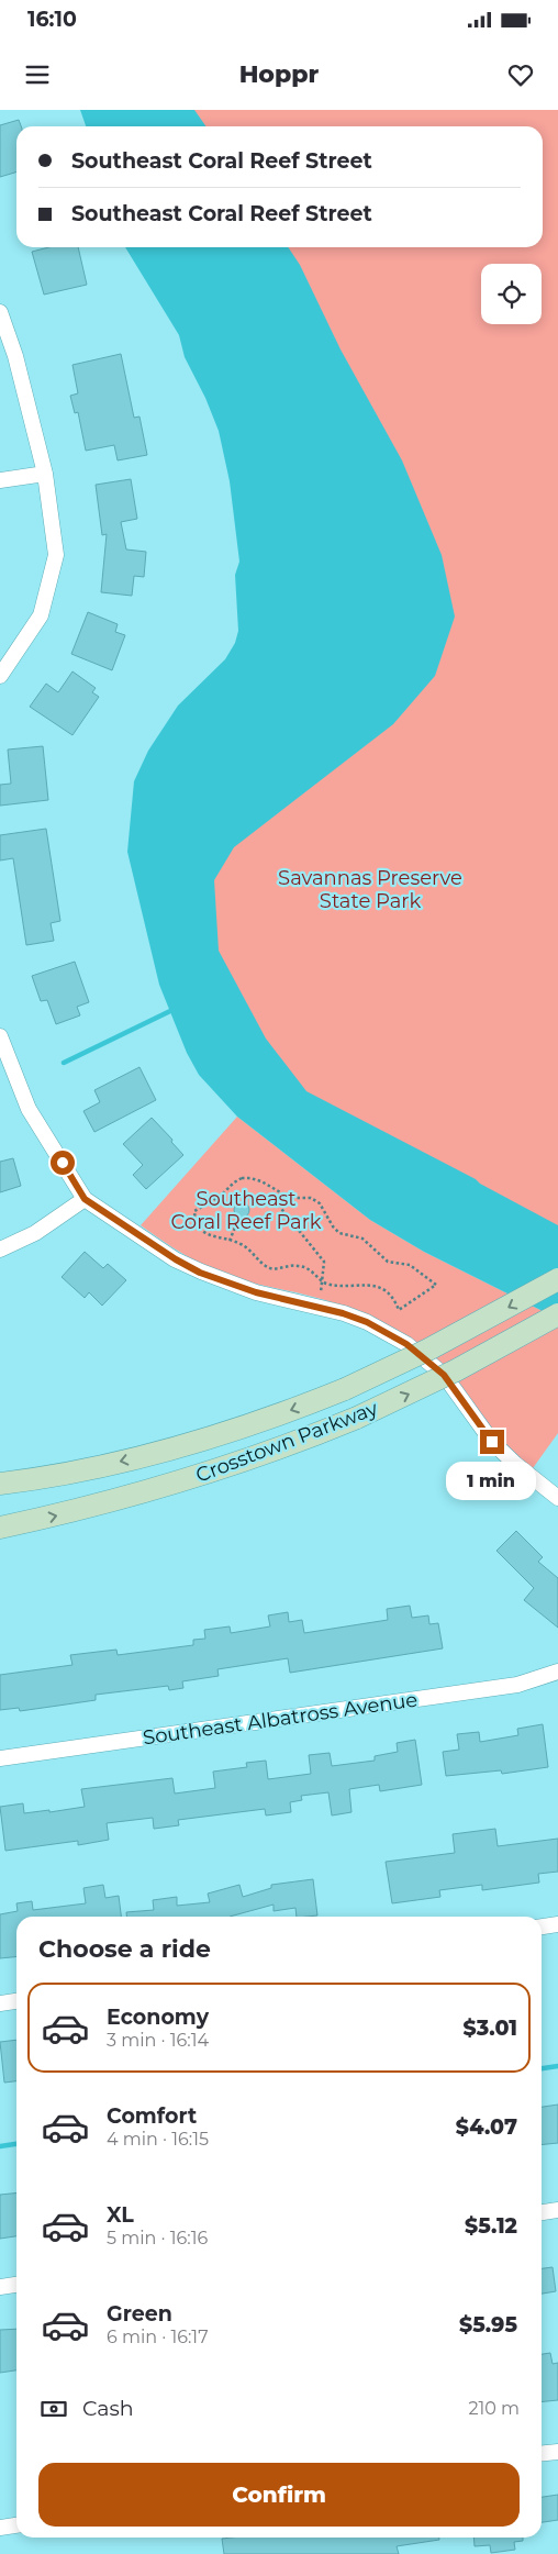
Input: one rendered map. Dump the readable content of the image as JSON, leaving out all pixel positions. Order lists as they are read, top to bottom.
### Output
{
  "streets": {
    "main road": ["Crosstown Parkway"],
    "street": ["Southeast Albatross Avenue"]
  },
  "parks": ["Savannas Preserve State Park", "Southeast Coral Reef Park"],
  "page": {
    "status": "16:10",
    "header": "Hoppr",
    "banner": ["Southeast Coral Reef Street", "Southeast Coral Reef Street"],
    "bubble": "1 min",
    "heading": "Choose a ride",
    "list": [
      {
        "name": "Economy",
        "note": "3 min · 16:14",
        "value": "$3.01"
      },
      {
        "name": "Comfort",
        "note": "4 min · 16:15",
        "value": "$4.07"
      },
      {
        "name": "XL",
        "note": "5 min · 16:16",
        "value": "$5.12"
      },
      {
        "name": "Green",
        "note": "6 min · 16:17",
        "value": "$5.95"
      }
    ],
    "pay": ["Cash", "210 m"],
    "buttons": "Confirm"
  }
}
